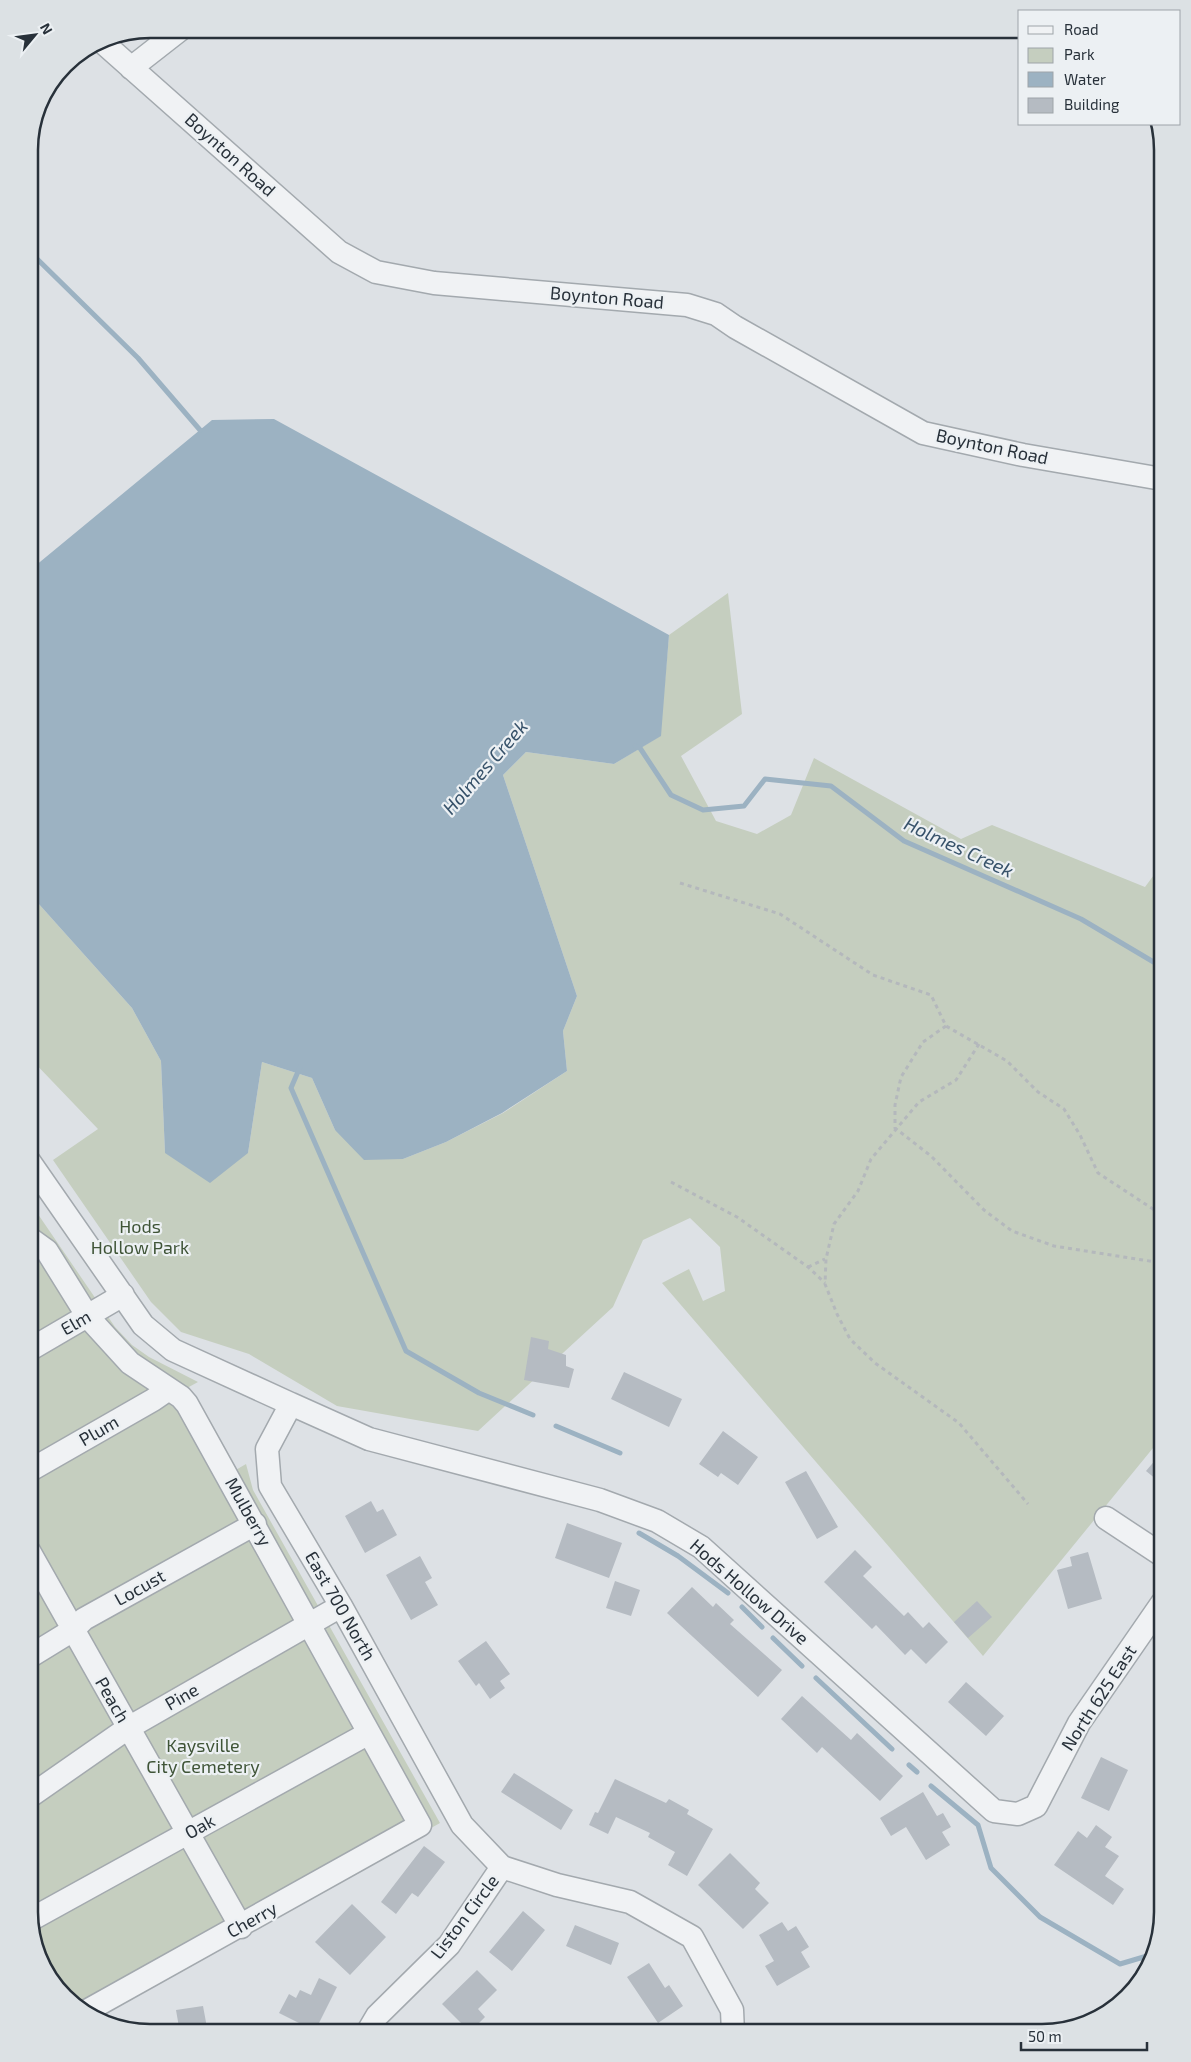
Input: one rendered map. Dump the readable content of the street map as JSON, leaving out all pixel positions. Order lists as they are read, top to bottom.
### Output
{
  "streets": {
    "street": [
      "Boynton Road",
      "Elm",
      "Plum",
      "Mulberry",
      "Locust",
      "Hods Hollow Drive",
      "East 700 North",
      "Pine",
      "North 625 East",
      "Peach",
      "Oak",
      "Liston Circle",
      "Cherry"
    ]
  },
  "crossings": [
    ["Elm", "Mulberry"],
    ["Plum", "Mulberry"],
    ["Mulberry", "Locust"],
    ["Mulberry", "Pine"],
    ["Mulberry", "Oak"],
    ["Mulberry", "Cherry"],
    ["Locust", "Peach"],
    ["Hods Hollow Drive", "East 700 North"],
    ["Hods Hollow Drive", "North 625 East"],
    ["East 700 North", "Pine"],
    ["East 700 North", "Liston Circle"],
    ["Pine", "Peach"],
    ["Peach", "Oak"],
    ["Peach", "Cherry"]
  ],
  "water": ["Holmes Creek"],
  "parks": ["Hods Hollow Park", "Kaysville City Cemetery"],
  "legend": [
    "Road",
    "Park",
    "Water",
    "Building"
  ],
  "scale_bar": "50 m",
  "north": "top right"
}
